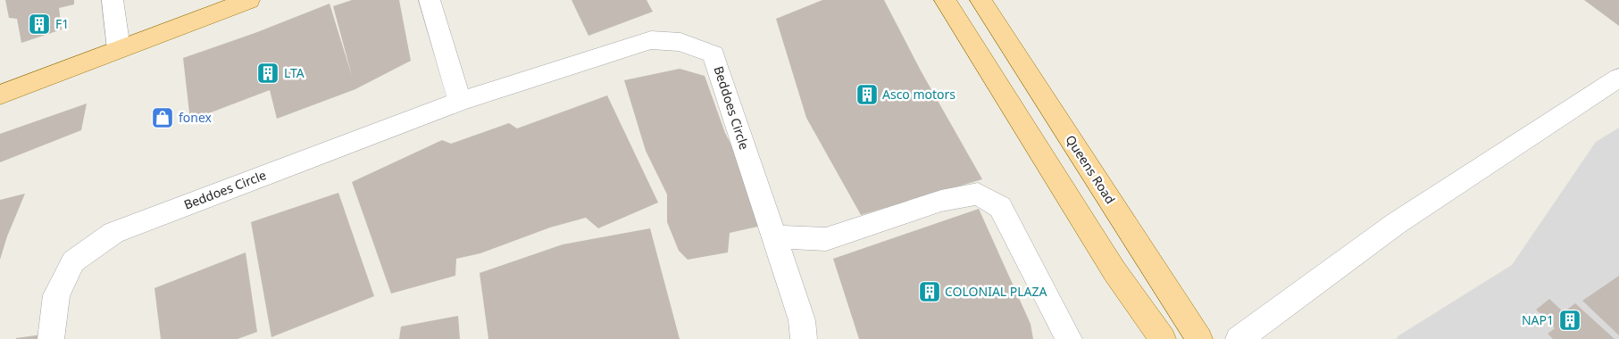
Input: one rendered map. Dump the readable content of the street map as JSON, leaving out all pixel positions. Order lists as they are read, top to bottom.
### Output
{
  "streets": {
    "main road": ["Queens Road"],
    "street": ["Beddoes Circle"]
  },
  "places": {
    "building": [
      "F1",
      "LTA",
      "Asco motors",
      "COLONIAL PLAZA",
      "NAP1"
    ],
    "shop": ["fonex"]
  }
}
